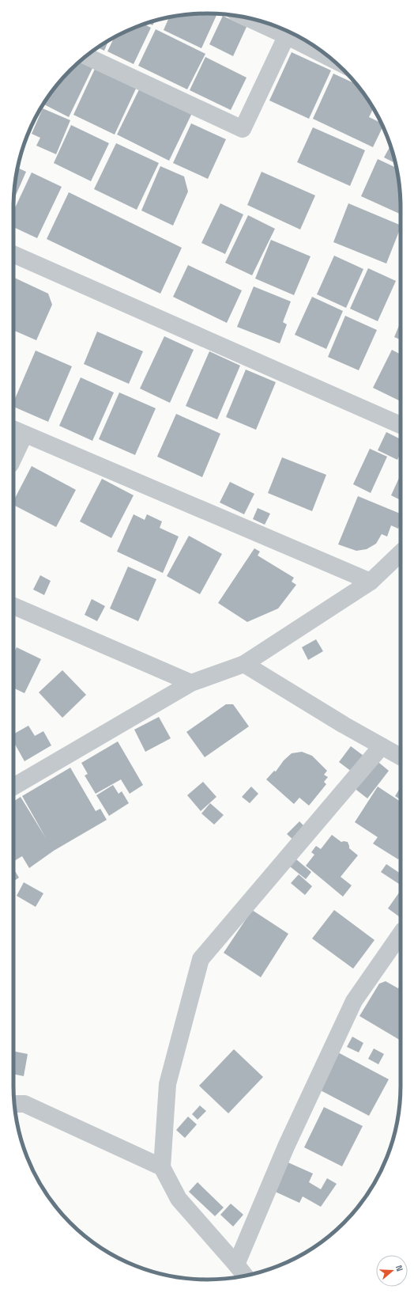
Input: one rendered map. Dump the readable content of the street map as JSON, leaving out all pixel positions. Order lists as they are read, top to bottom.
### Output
{
  "north": "right"
}
